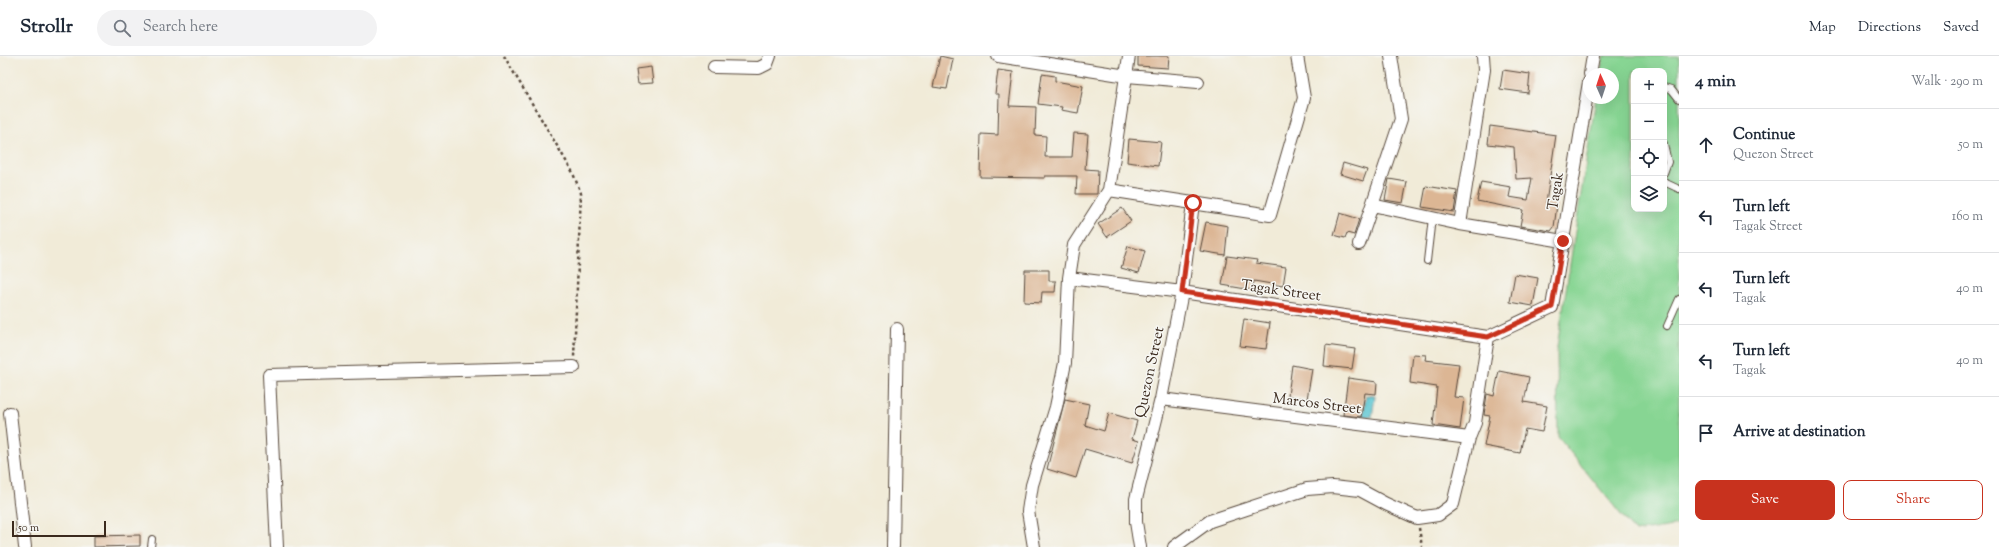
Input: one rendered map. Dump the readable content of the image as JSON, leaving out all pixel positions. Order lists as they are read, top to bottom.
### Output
{
  "streets": {
    "street": [
      "Tagak",
      "Tagak Street",
      "Quezon Street",
      "Marcos Street"
    ]
  },
  "crossings": [
    ["Tagak", "Tagak Street"],
    ["Tagak Street", "Quezon Street"],
    ["Quezon Street", "Marcos Street"]
  ],
  "scale_bar": "50 m",
  "north": "top",
  "page": {
    "header": "Strollr",
    "search": "Search here",
    "nav": ["Map", "Directions", "Saved"],
    "heading": ["4 min", "Walk · 290 m"],
    "map_buttons": ["+", "−"],
    "list": [
      ["Continue", "Quezon Street", "50 m"],
      ["Turn left", "Tagak Street", "160 m"],
      ["Turn left", "Tagak", "40 m"],
      ["Turn left", "Tagak", "40 m"],
      "Arrive at destination"
    ],
    "buttons": ["Save", "Share"],
    "scale": "50 m"
  }
}
